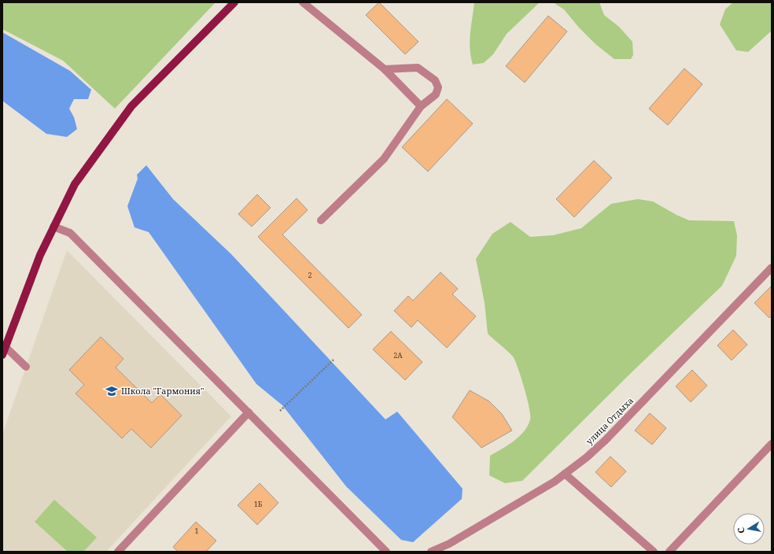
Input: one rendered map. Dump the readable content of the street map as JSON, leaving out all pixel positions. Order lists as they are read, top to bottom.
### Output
{
  "streets": {
    "street": ["улица Отдыха"]
  },
  "places": {
    "school or university": ["Школа \"Гармония\""]
  },
  "house_numbers": [
    "2",
    "2А",
    "1Б",
    "1"
  ],
  "north": "left"
}
